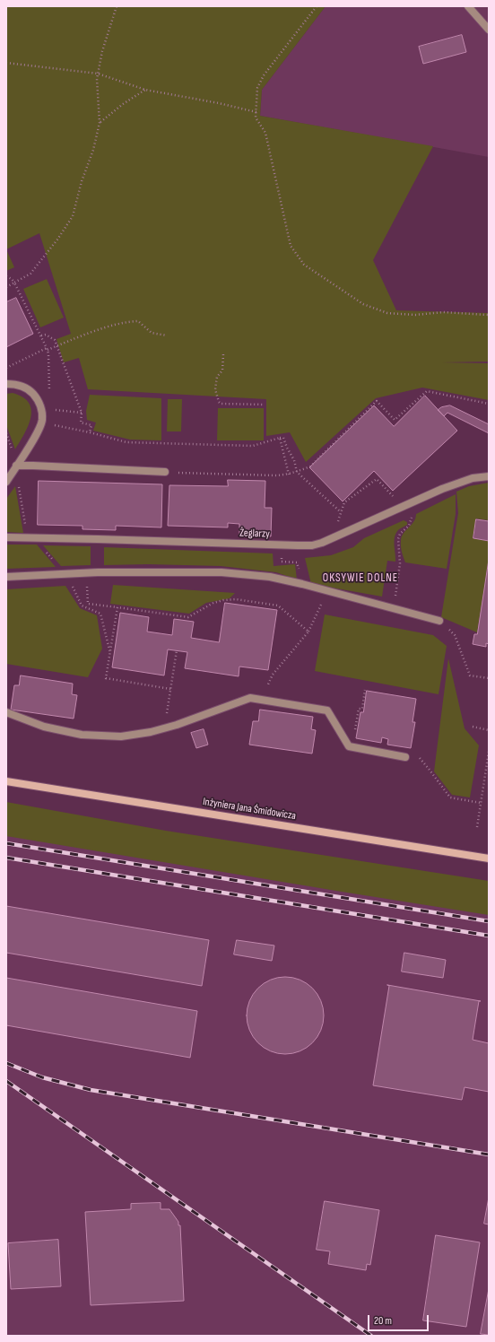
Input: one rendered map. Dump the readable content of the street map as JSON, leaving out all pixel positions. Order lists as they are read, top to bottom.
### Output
{
  "streets": {
    "street": ["Żeglarzy", "Inżyniera Jana Śmidowicza"]
  },
  "districts": ["OKSYWIE DOLNE"],
  "scale_bar": "20 m"
}
